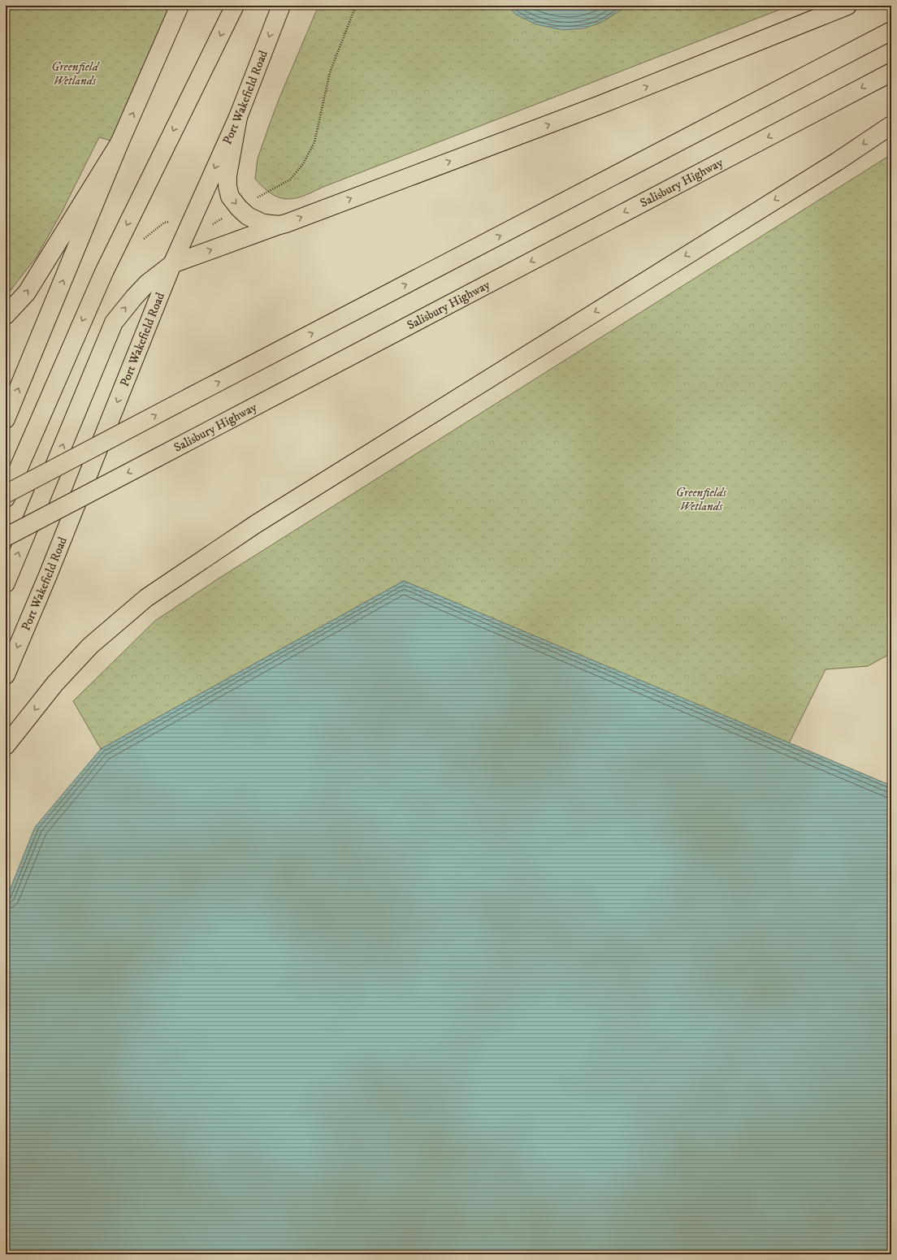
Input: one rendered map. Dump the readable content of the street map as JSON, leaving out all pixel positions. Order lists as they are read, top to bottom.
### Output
{
  "streets": {
    "highway": ["Port Wakefield Road", "Salisbury Highway"]
  },
  "parks": ["Greenfield Wetlands", "Greenfields Wetlands"]
}
